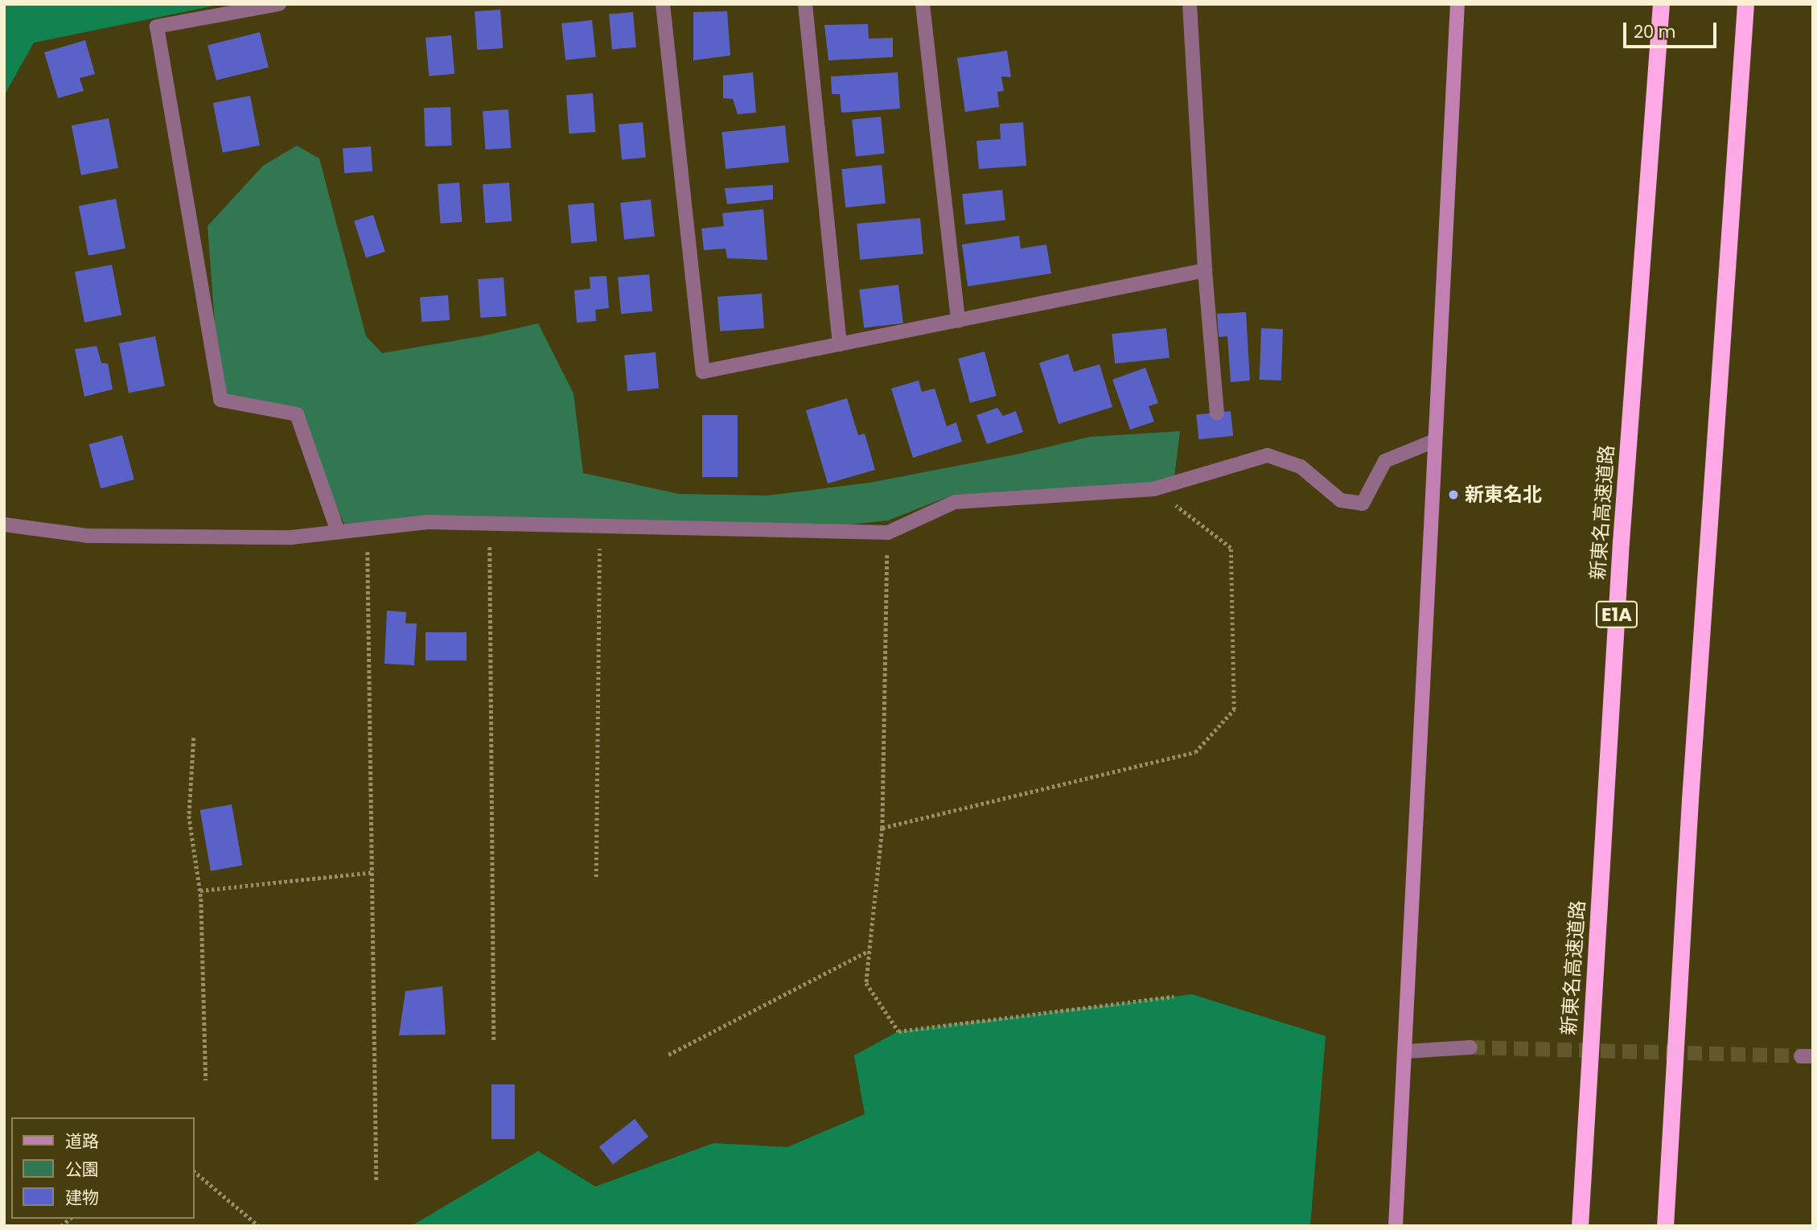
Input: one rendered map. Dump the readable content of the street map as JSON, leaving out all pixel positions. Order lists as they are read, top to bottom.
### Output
{
  "streets": {
    "highway": ["新東名高速道路", "E1A"]
  },
  "places": ["新東名北"],
  "legend": ["道路", "公園", "建物"],
  "scale_bar": "20 m"
}
